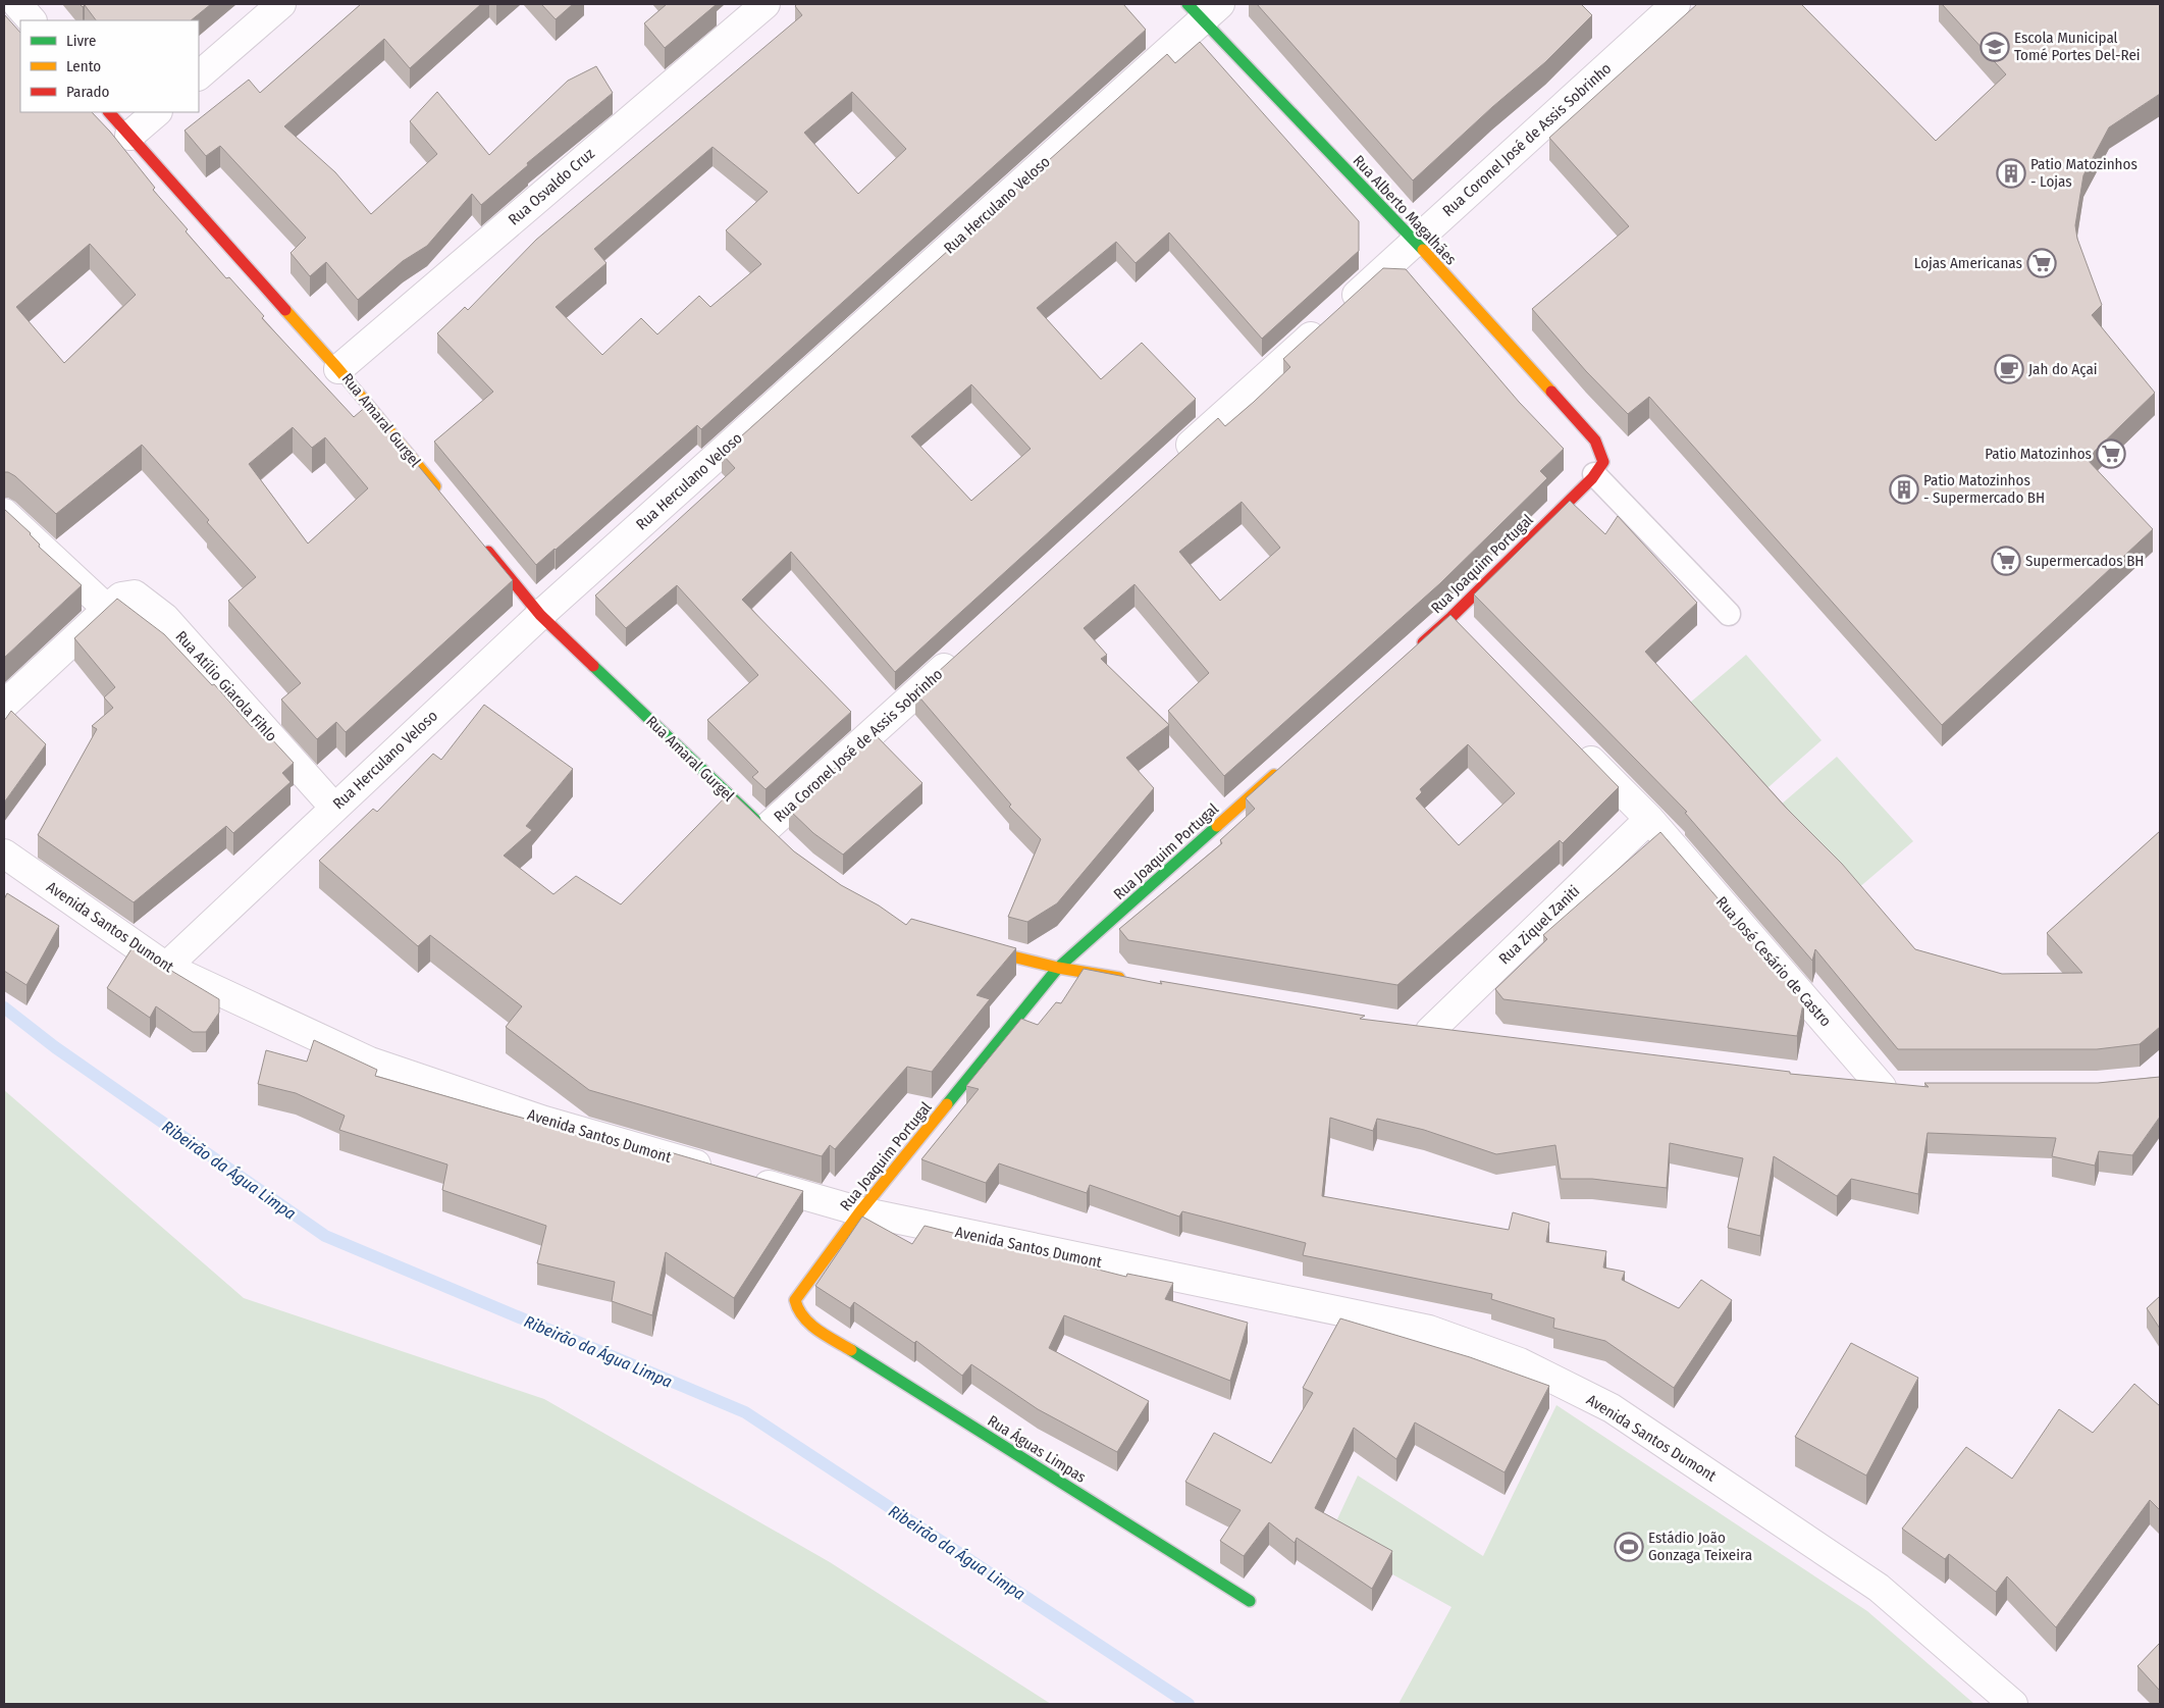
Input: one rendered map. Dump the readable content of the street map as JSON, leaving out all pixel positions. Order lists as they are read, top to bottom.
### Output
{
  "streets": {
    "street": [
      "Rua Coronel José de Assis Sobrinho",
      "Rua Osvaldo Cruz",
      "Rua Herculano Veloso",
      "Rua Alberto Magalhães",
      "Rua Amaral Gurgel",
      "Rua Joaquim Portugal",
      "Rua Atílio Giarola Fihlo",
      "Rua Ziquel Zaniti",
      "Avenida Santos Dumont",
      "Rua José Cesário de Castro",
      "Rua Águas Limpas"
    ]
  },
  "crossings": [
    ["Rua Coronel José de Assis Sobrinho", "Rua Alberto Magalhães"],
    ["Rua Coronel José de Assis Sobrinho", "Rua Amaral Gurgel"],
    ["Rua Osvaldo Cruz", "Rua Amaral Gurgel"],
    ["Rua Herculano Veloso", "Rua Alberto Magalhães"],
    ["Rua Herculano Veloso", "Rua Amaral Gurgel"],
    ["Rua Herculano Veloso", "Rua Atílio Giarola Fihlo"],
    ["Rua Herculano Veloso", "Avenida Santos Dumont"],
    ["Rua Alberto Magalhães", "Rua Joaquim Portugal"],
    ["Rua Joaquim Portugal", "Avenida Santos Dumont"],
    ["Rua Joaquim Portugal", "Rua Águas Limpas"],
    ["Rua Ziquel Zaniti", "Rua José Cesário de Castro"]
  ],
  "water": ["Ribeirão da Água Limpa"],
  "places": {
    "school or university": ["Escola Municipal Tomé Portes Del-Rei"],
    "building": ["Patio Matozinhos - Lojas", "Patio Matozinhos - Supermercado BH"],
    "supermarket": ["Lojas Americanas", "Patio Matozinhos", "Supermercados BH"],
    "cafe": ["Jah do Açai"],
    "sports": ["Estádio João Gonzaga Teixeira"]
  },
  "legend": ["Livre", "Lento", "Parado"]
}
